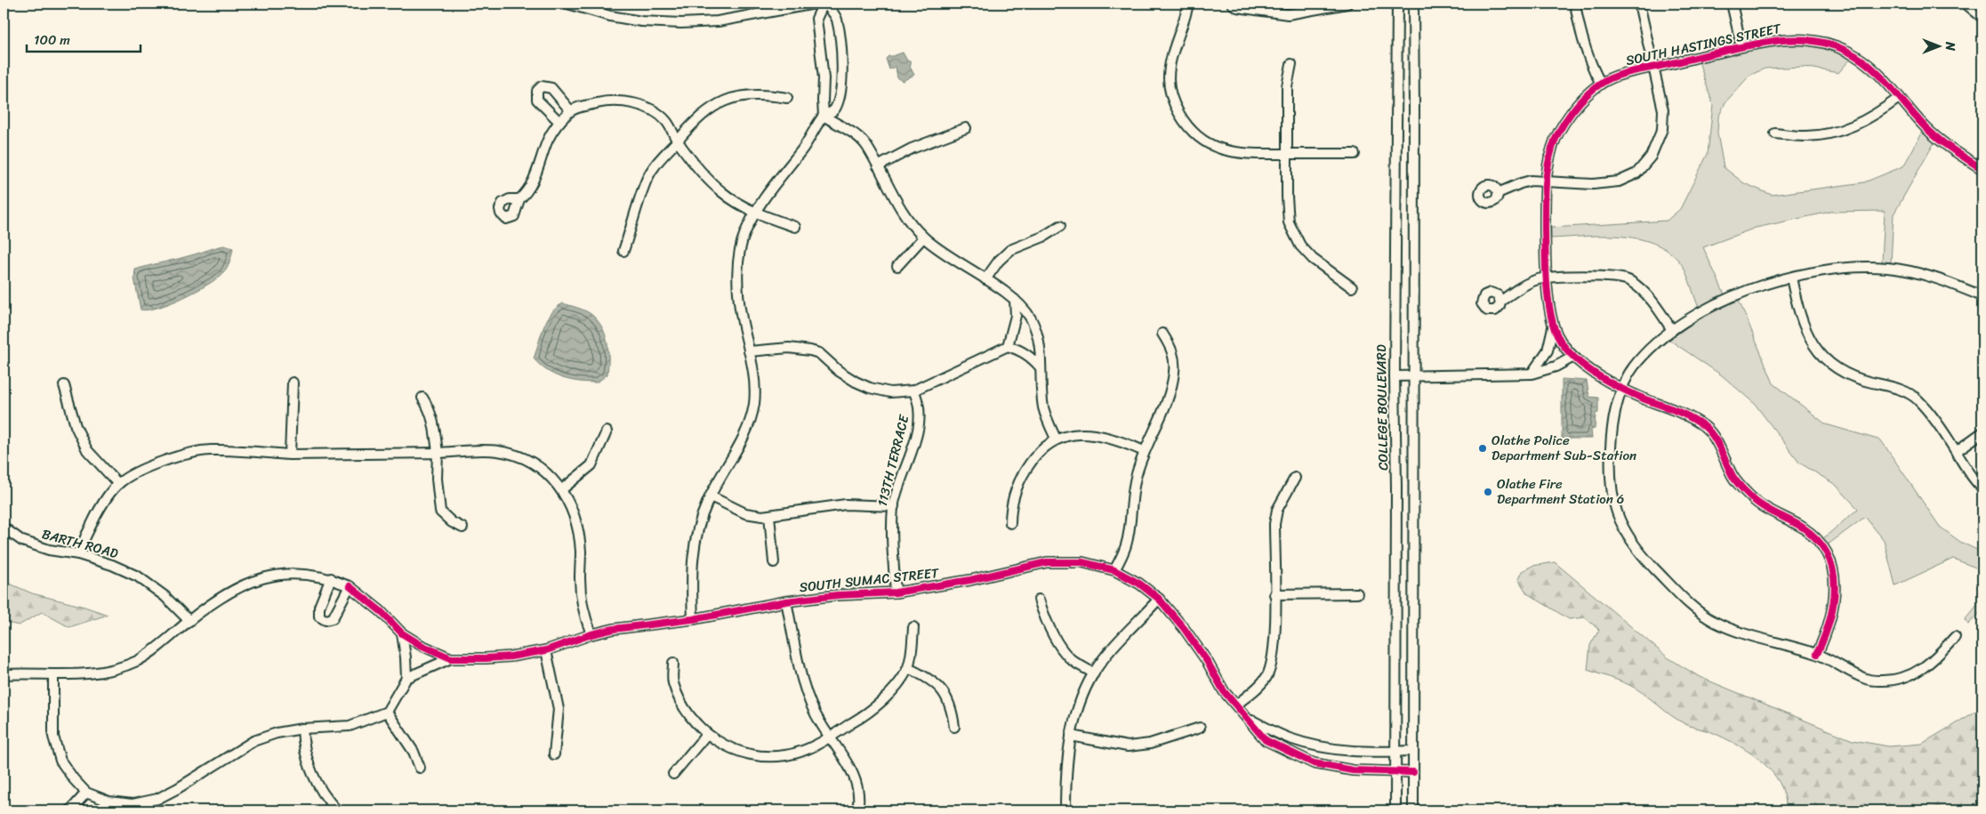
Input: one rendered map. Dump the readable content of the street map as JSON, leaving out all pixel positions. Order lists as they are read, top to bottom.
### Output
{
  "streets": {
    "street": [
      "SOUTH HASTINGS STREET",
      "COLLEGE BOULEVARD",
      "113TH TERRACE",
      "BARTH ROAD",
      "SOUTH SUMAC STREET"
    ]
  },
  "crossings": [
    ["COLLEGE BOULEVARD", "SOUTH SUMAC STREET"],
    ["113TH TERRACE", "SOUTH SUMAC STREET"],
    ["BARTH ROAD", "SOUTH SUMAC STREET"]
  ],
  "places": ["Olathe Police Department Sub-Station", "Olathe Fire Department Station 6"],
  "scale_bar": "100 m",
  "north": "right"
}
